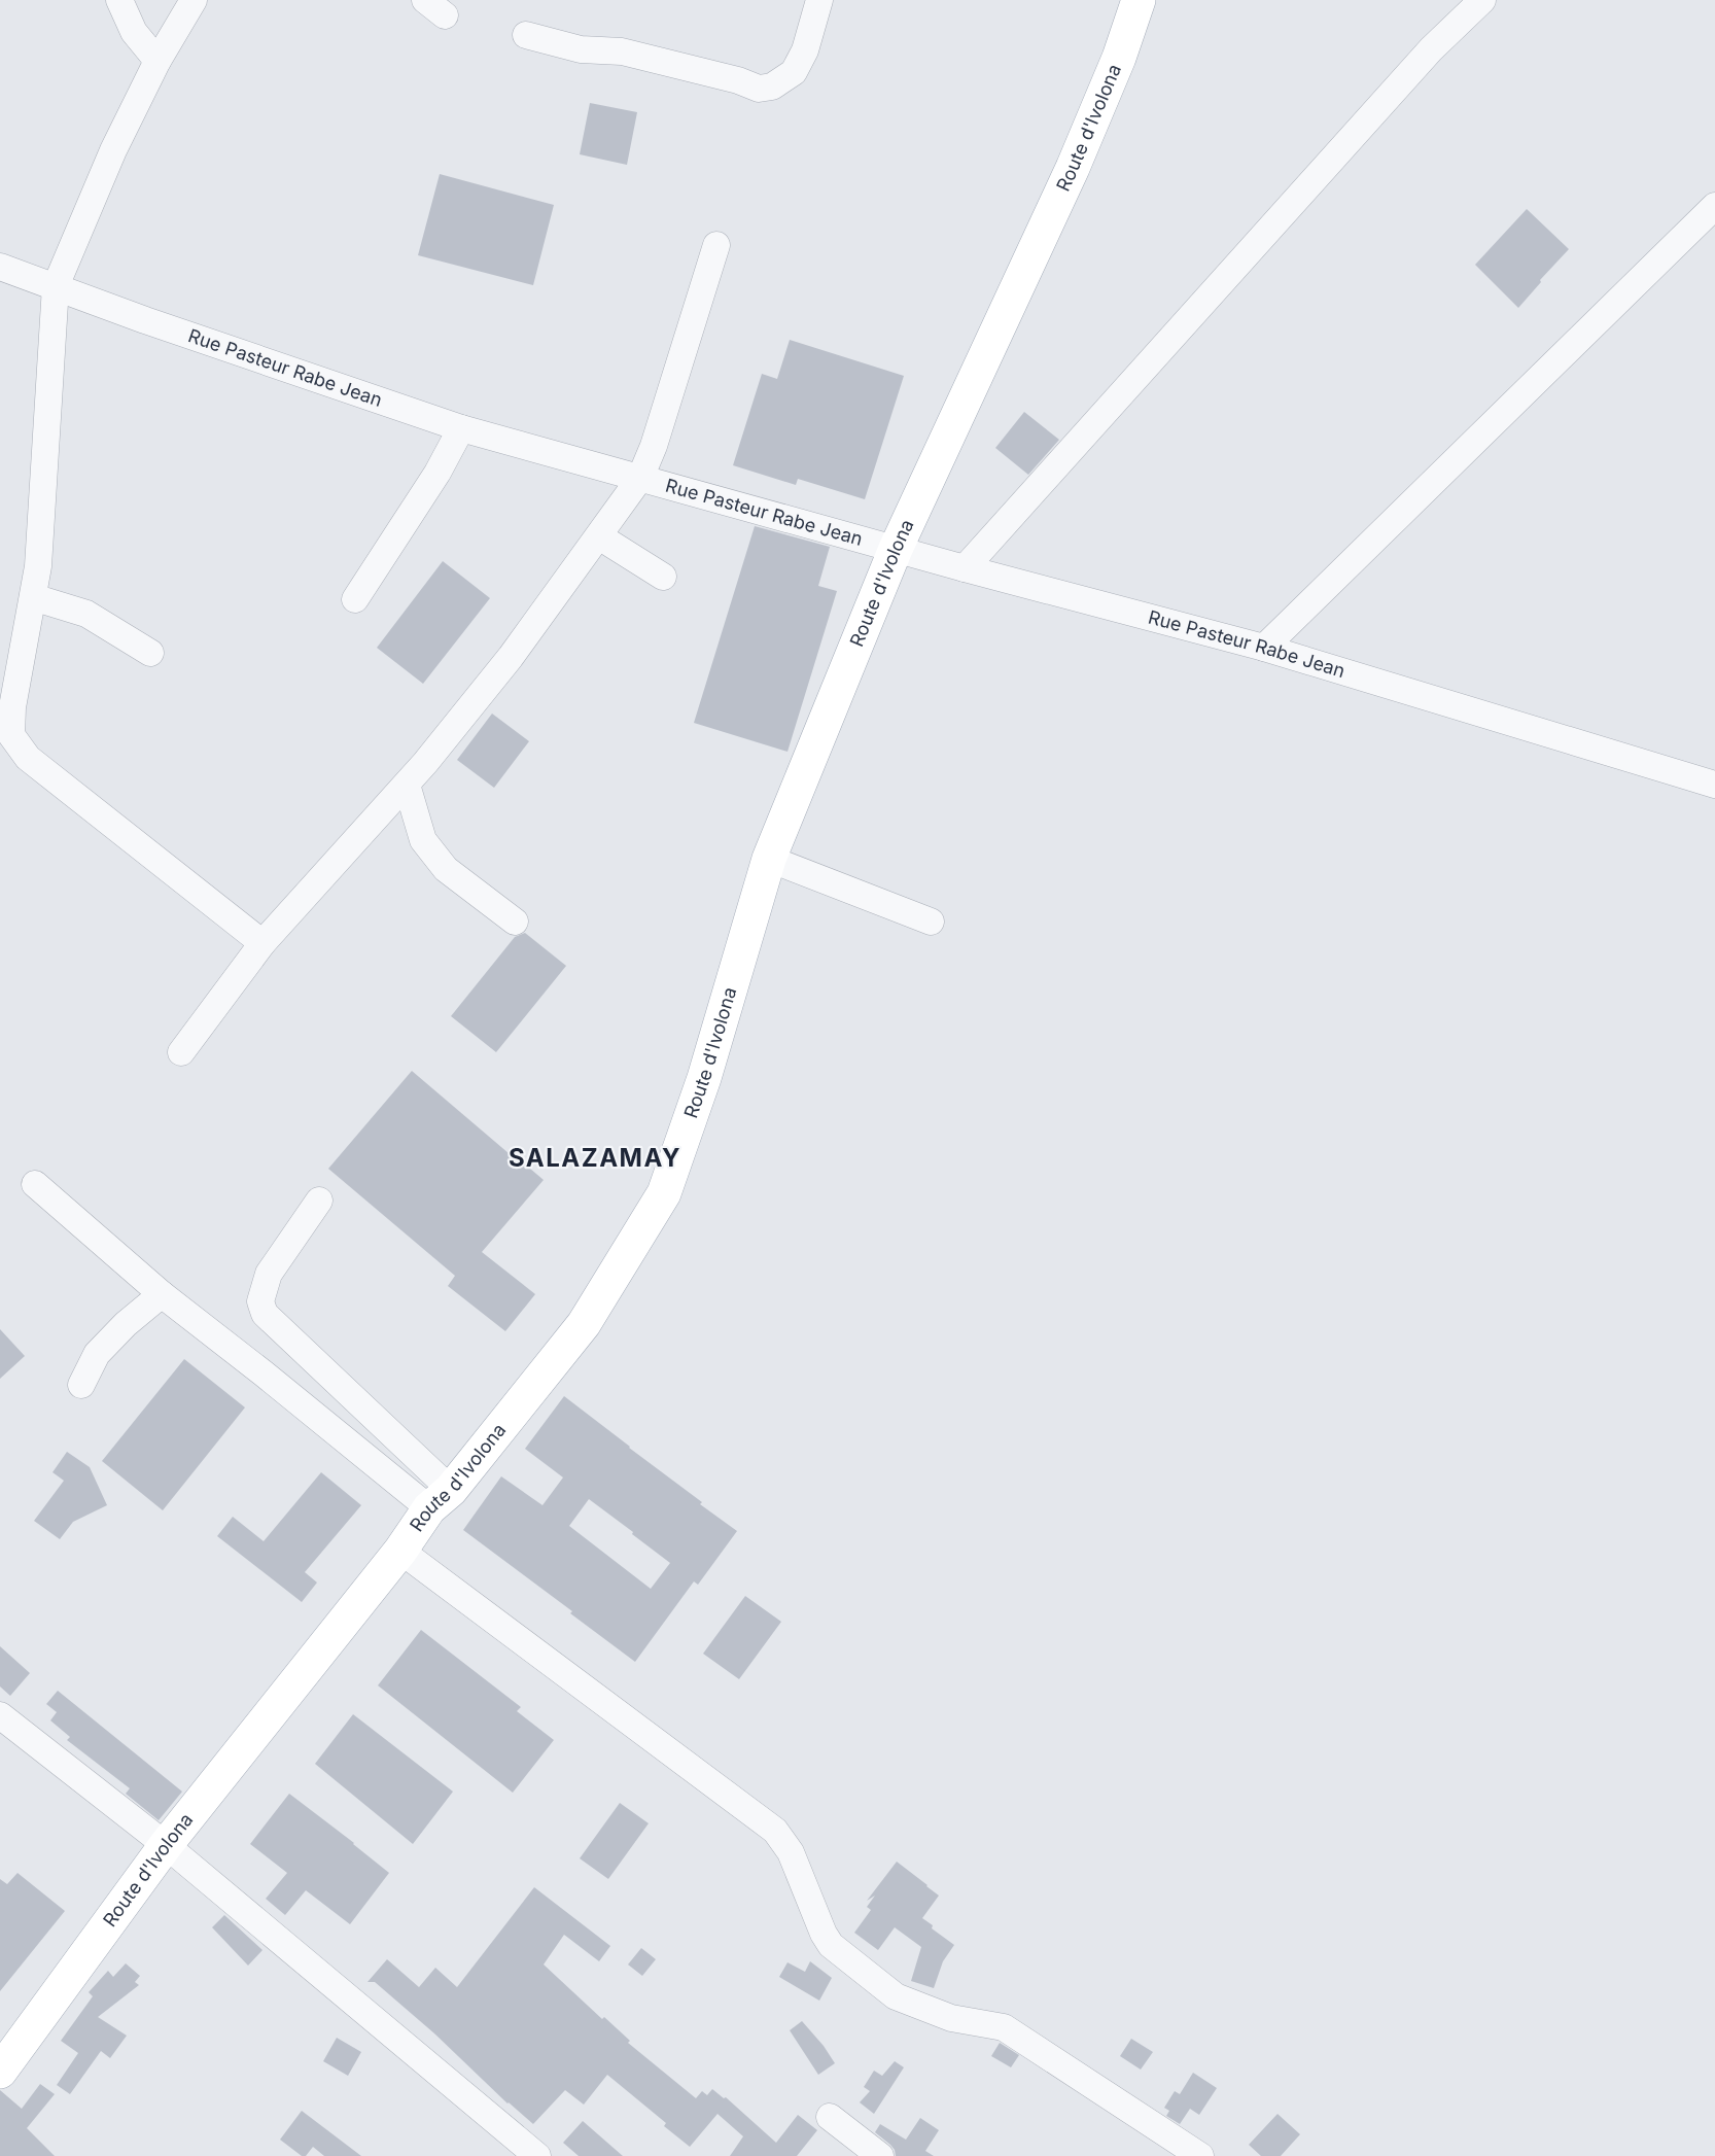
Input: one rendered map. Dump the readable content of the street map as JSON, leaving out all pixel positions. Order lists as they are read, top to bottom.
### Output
{
  "streets": {
    "main road": ["Route d'Ivolona"],
    "street": ["Rue Pasteur Rabe Jean"]
  },
  "crossings": [
    ["Route d'Ivolona", "Rue Pasteur Rabe Jean"]
  ],
  "districts": ["SALAZAMAY"]
}
